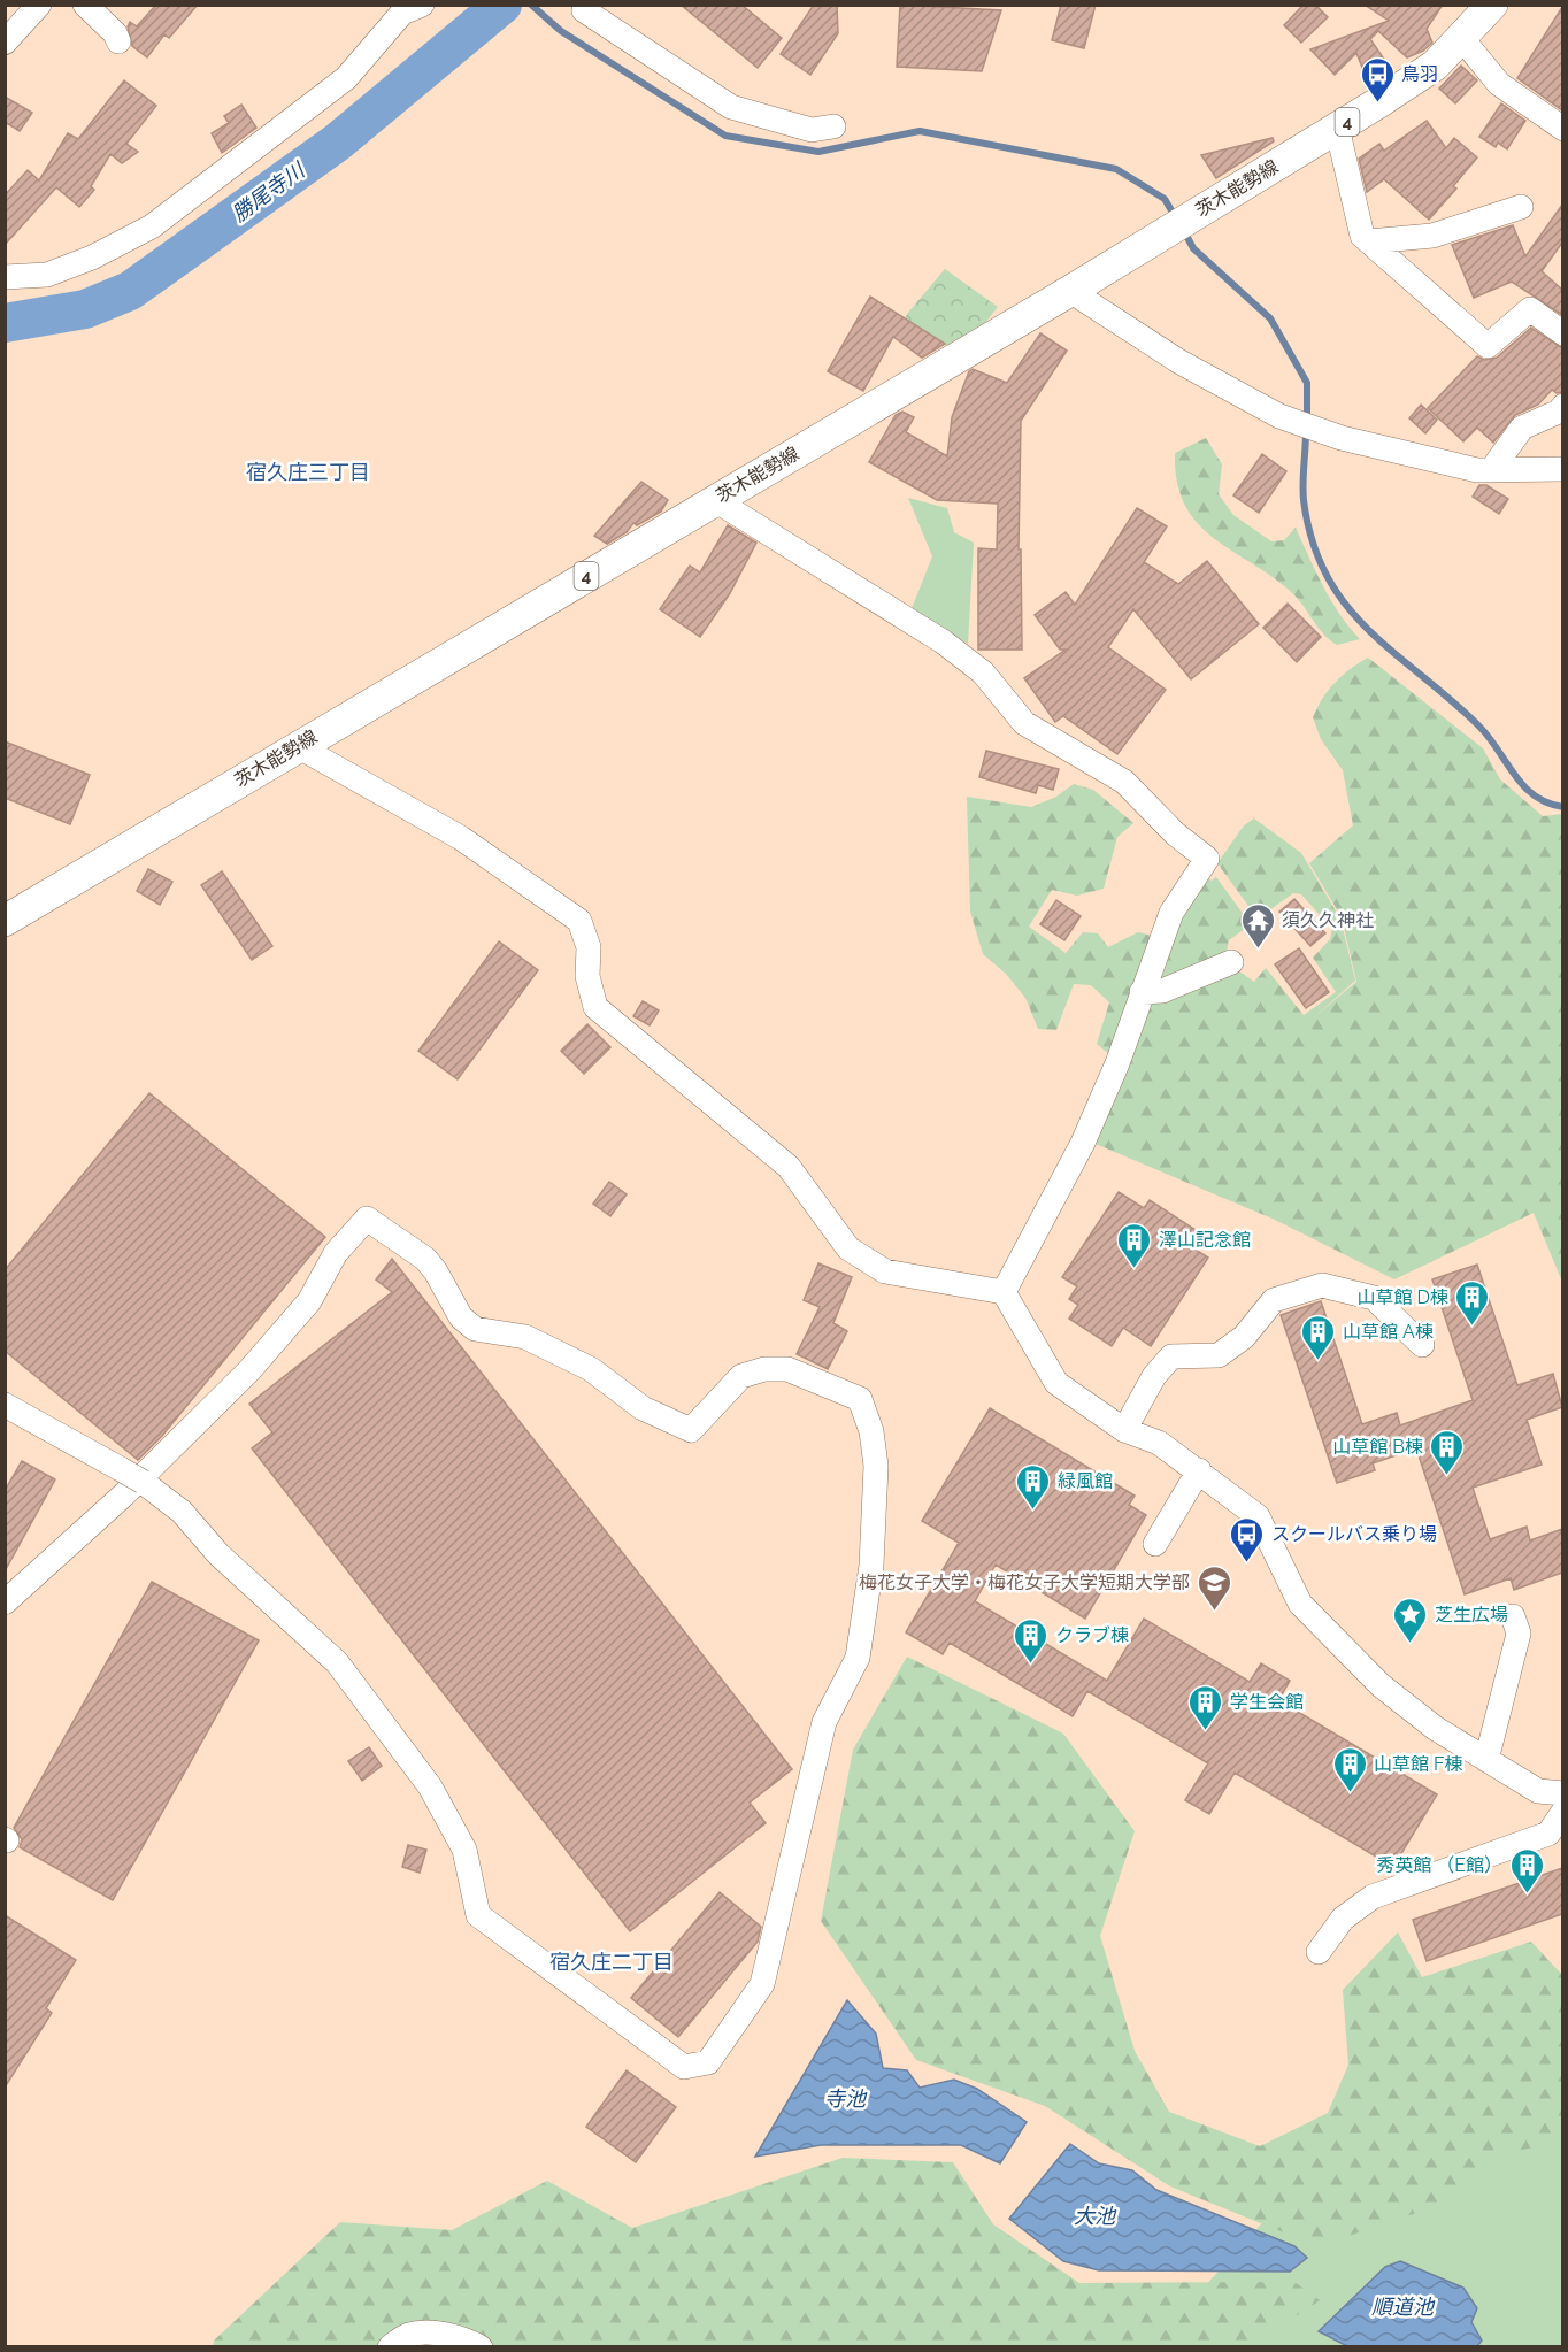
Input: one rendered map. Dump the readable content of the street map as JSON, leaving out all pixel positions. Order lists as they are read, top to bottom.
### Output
{
  "streets": {
    "main road": ["4", "茨木能勢線"]
  },
  "districts": ["宿久庄三丁目", "宿久庄二丁目"],
  "water": [
    "勝尾寺川",
    "寺池",
    "大池",
    "順道池"
  ],
  "places": {
    "bus stop": ["鳥羽", "スクールバス乗り場"],
    "temple": ["須久久神社"],
    "building": [
      "澤山記念館",
      "山草館 D棟",
      "山草館 A棟",
      "山草館 B棟",
      "緑風館",
      "クラブ棟",
      "学生会館",
      "山草館 F棟",
      "秀英館 （E館）"
    ],
    "school or university": ["梅花女子大学・梅花女子大学短期大学部"],
    "place": ["芝生広場"]
  }
}
